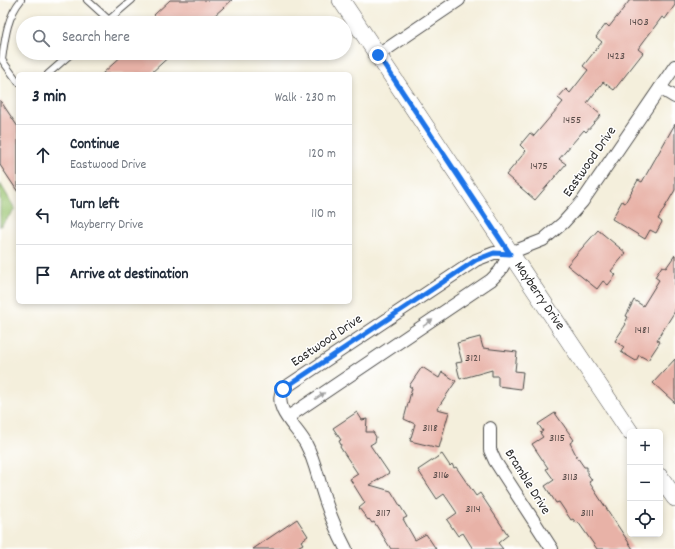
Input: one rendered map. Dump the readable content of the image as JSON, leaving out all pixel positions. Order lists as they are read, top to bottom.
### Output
{
  "streets": {
    "main road": ["Mayberry Drive"],
    "street": ["Eastwood Drive", "Bramble Drive"]
  },
  "crossings": [
    ["Eastwood Drive", "Mayberry Drive"]
  ],
  "house_numbers": [
    "1403",
    "1423",
    "1455",
    "1475",
    "1481",
    "3121",
    "3118",
    "3115",
    "3116",
    "3113",
    "3114",
    "3117",
    "3111"
  ],
  "page": {
    "search": "Search here",
    "heading": ["3 min", "Walk · 230 m"],
    "list": [
      ["Continue", "Eastwood Drive", "120 m"],
      ["Turn left", "Mayberry Drive", "110 m"],
      "Arrive at destination"
    ],
    "map_buttons": ["+", "−"]
  }
}
